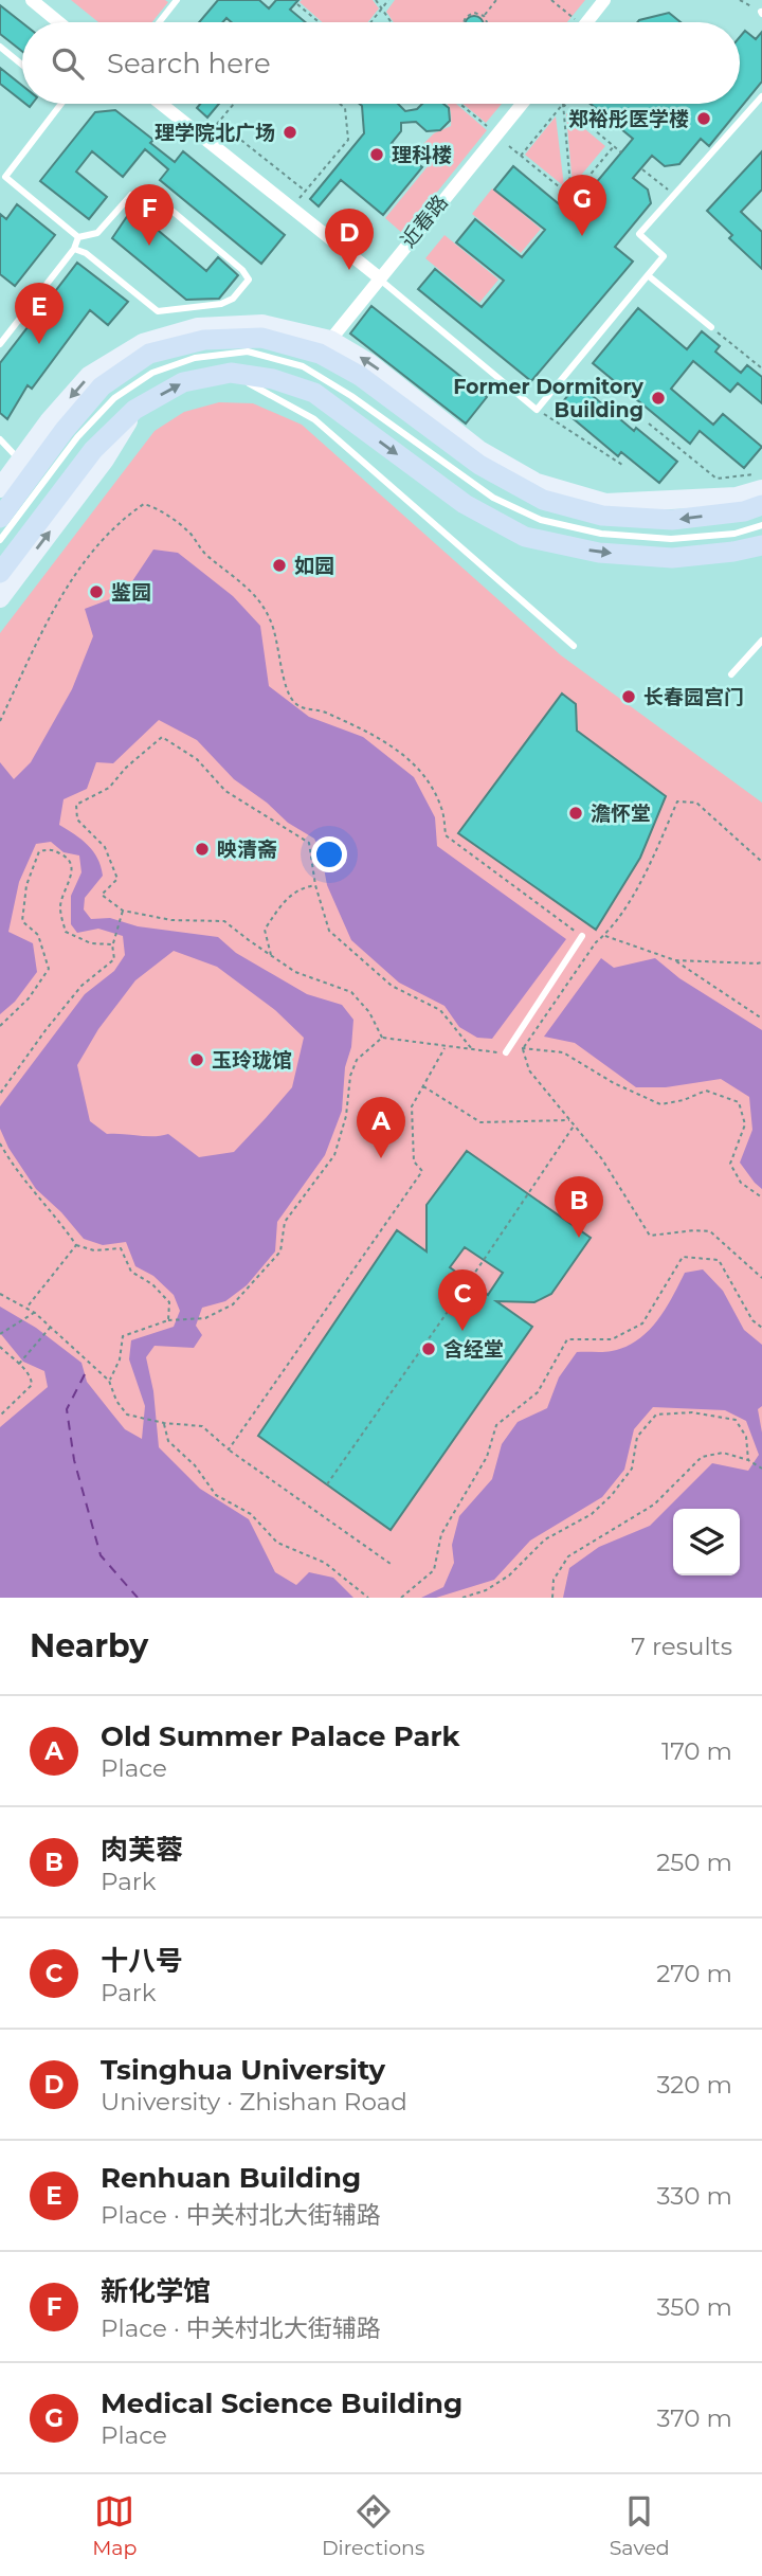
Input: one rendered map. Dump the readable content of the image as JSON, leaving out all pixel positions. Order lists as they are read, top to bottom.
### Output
{
  "streets": {
    "street": ["近春路"]
  },
  "places": [
    "郑裕彤医学楼",
    "理学院北广场",
    "理科楼",
    "Former Dormitory Building",
    "如园",
    "鉴园",
    "长春园宫门",
    "澹怀堂",
    "映清斋",
    "玉玲珑馆",
    "含经堂"
  ],
  "page": {
    "search": "Search here",
    "pins": [
      "G",
      "F",
      "D",
      "E",
      "A",
      "B",
      "C"
    ],
    "heading": ["Nearby", "7 results"],
    "list": [
      {
        "mark": "A",
        "name": "Old Summer Palace Park",
        "note": "Place",
        "value": "170 m"
      },
      {
        "mark": "B",
        "name": "肉芙蓉",
        "note": "Park",
        "value": "250 m"
      },
      {
        "mark": "C",
        "name": "十八号",
        "note": "Park",
        "value": "270 m"
      },
      {
        "mark": "D",
        "name": "Tsinghua University",
        "note": "University · Zhishan Road",
        "value": "320 m"
      },
      {
        "mark": "E",
        "name": "Renhuan Building",
        "note": "Place · 中关村北大街辅路",
        "value": "330 m"
      },
      {
        "mark": "F",
        "name": "新化学馆",
        "note": "Place · 中关村北大街辅路",
        "value": "350 m"
      },
      {
        "mark": "G",
        "name": "Medical Science Building",
        "note": "Place",
        "value": "370 m"
      }
    ],
    "nav": ["Map", "Directions", "Saved"]
  }
}
